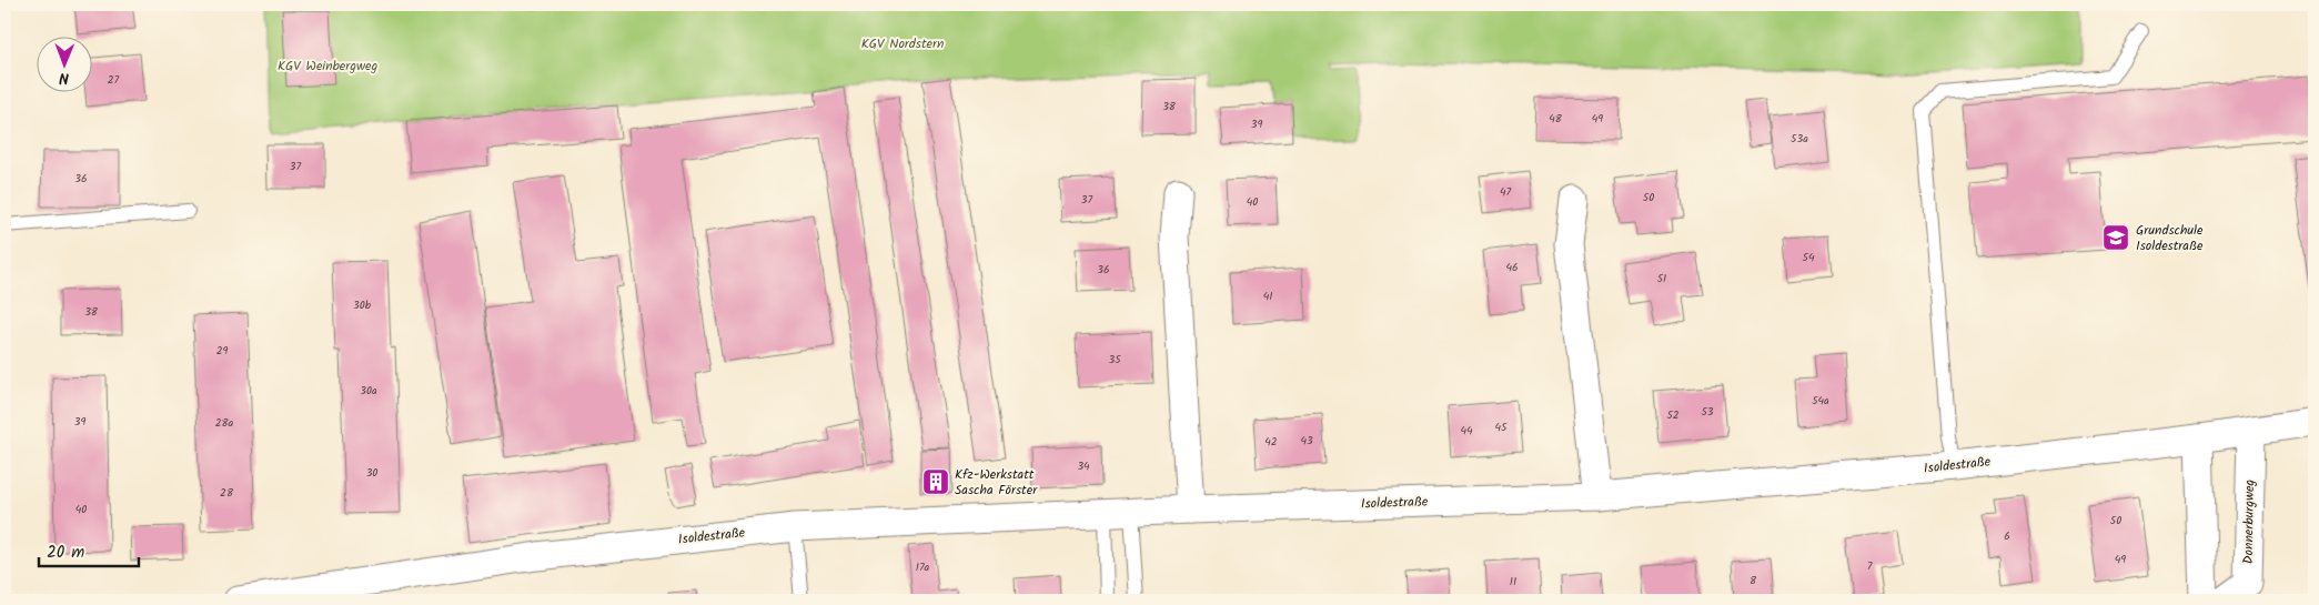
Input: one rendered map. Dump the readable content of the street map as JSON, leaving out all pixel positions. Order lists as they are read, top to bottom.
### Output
{
  "streets": {
    "street": ["Isoldestraße", "Donnerburgweg"]
  },
  "crossings": [
    ["Isoldestraße", "Donnerburgweg"]
  ],
  "parks": ["KGV Nordstern", "KGV Weinbergweg"],
  "places": {
    "school or university": ["Grundschule Isoldestraße"],
    "building": ["Kfz-Werkstatt Sascha Förster"]
  },
  "house_numbers": [
    "27",
    "38",
    "48",
    "49",
    "39",
    "53a",
    "37",
    "36",
    "47",
    "50",
    "37",
    "40",
    "54",
    "46",
    "36",
    "51",
    "41",
    "30b",
    "38",
    "29",
    "35",
    "30a",
    "54a",
    "53",
    "52",
    "39",
    "28a",
    "45",
    "44",
    "43",
    "42",
    "34",
    "30",
    "28",
    "40",
    "50",
    "6",
    "49",
    "7",
    "17a",
    "8",
    "11"
  ],
  "scale_bar": "20 m",
  "north": "bottom"
}
